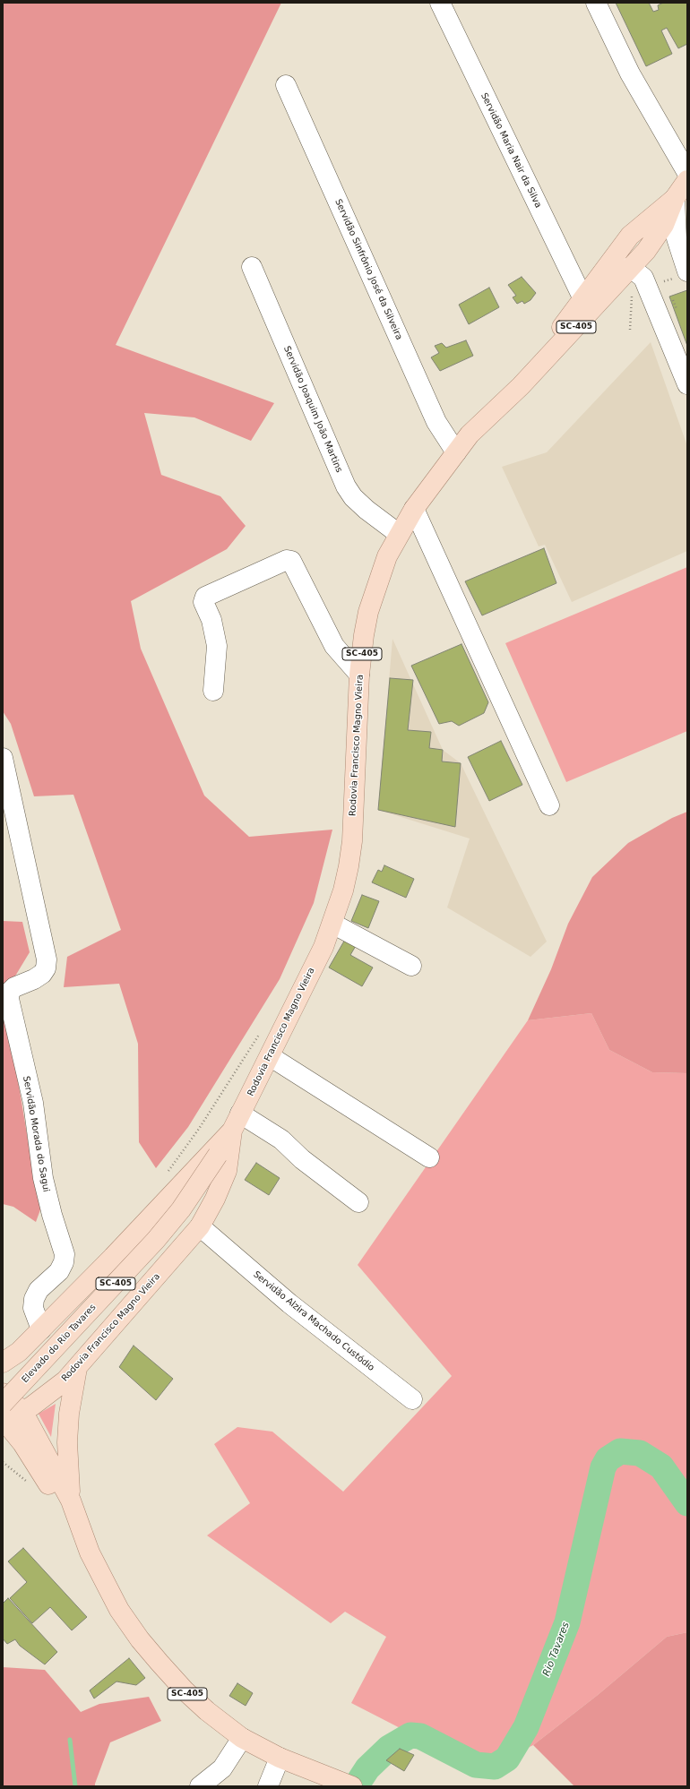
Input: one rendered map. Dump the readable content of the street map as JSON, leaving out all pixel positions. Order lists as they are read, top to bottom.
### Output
{
  "streets": {
    "main road": ["SC-405", "Rodovia Francisco Magno Vieira", "Elevado do Rio Tavares"],
    "street": [
      "Servidão Maria Nair da Silva",
      "Servidão Sinfrônio José da Silveira",
      "Servidão Joaquim João Martins",
      "Servidão Morada do Sagui",
      "Servidão Alzira Machado Custódio"
    ]
  },
  "crossings": [
    ["Servidão Maria Nair da Silva", "Rodovia Francisco Magno Vieira"],
    ["Servidão Sinfrônio José da Silveira", "Rodovia Francisco Magno Vieira"],
    ["SC-405", "Rodovia Francisco Magno Vieira"],
    ["Servidão Joaquim João Martins", "Rodovia Francisco Magno Vieira"],
    ["Rodovia Francisco Magno Vieira", "Servidão Morada do Sagui"],
    ["Rodovia Francisco Magno Vieira", "Servidão Alzira Machado Custódio"],
    ["Rodovia Francisco Magno Vieira", "Elevado do Rio Tavares"]
  ],
  "water": ["Rio Tavares"]
}
